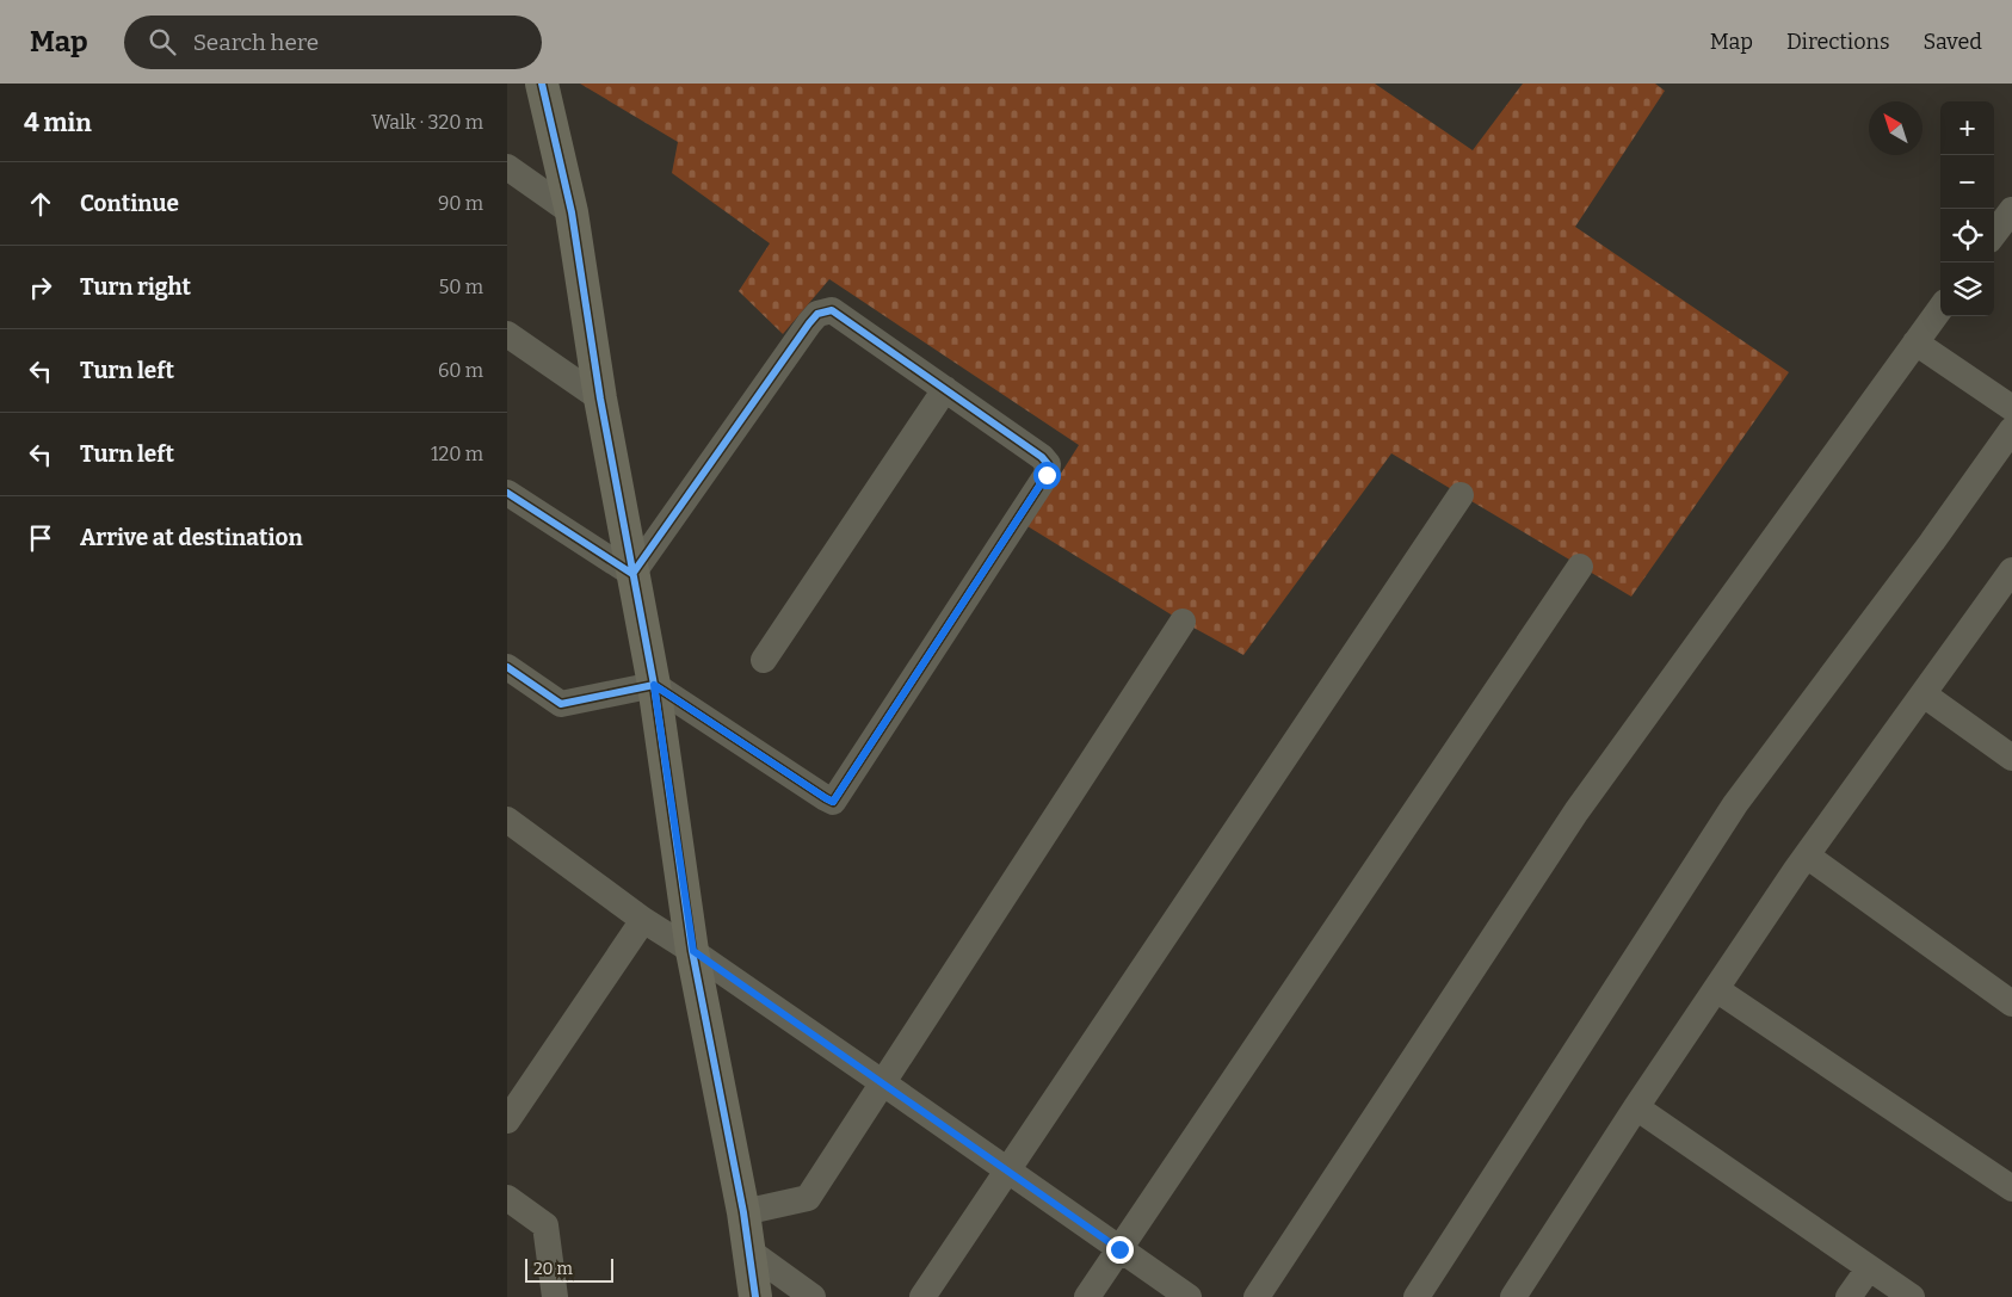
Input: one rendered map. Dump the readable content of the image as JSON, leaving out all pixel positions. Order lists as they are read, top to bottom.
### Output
{
  "scale_bar": "20 m",
  "north": "top left",
  "page": {
    "header": "Map",
    "search": "Search here",
    "nav": ["Map", "Directions", "Saved"],
    "heading": ["4 min", "Walk · 320 m"],
    "map_buttons": ["+", "−"],
    "list": [
      ["Continue", "90 m"],
      ["Turn right", "50 m"],
      ["Turn left", "60 m"],
      ["Turn left", "120 m"],
      "Arrive at destination"
    ],
    "scale": "20 m"
  }
}
